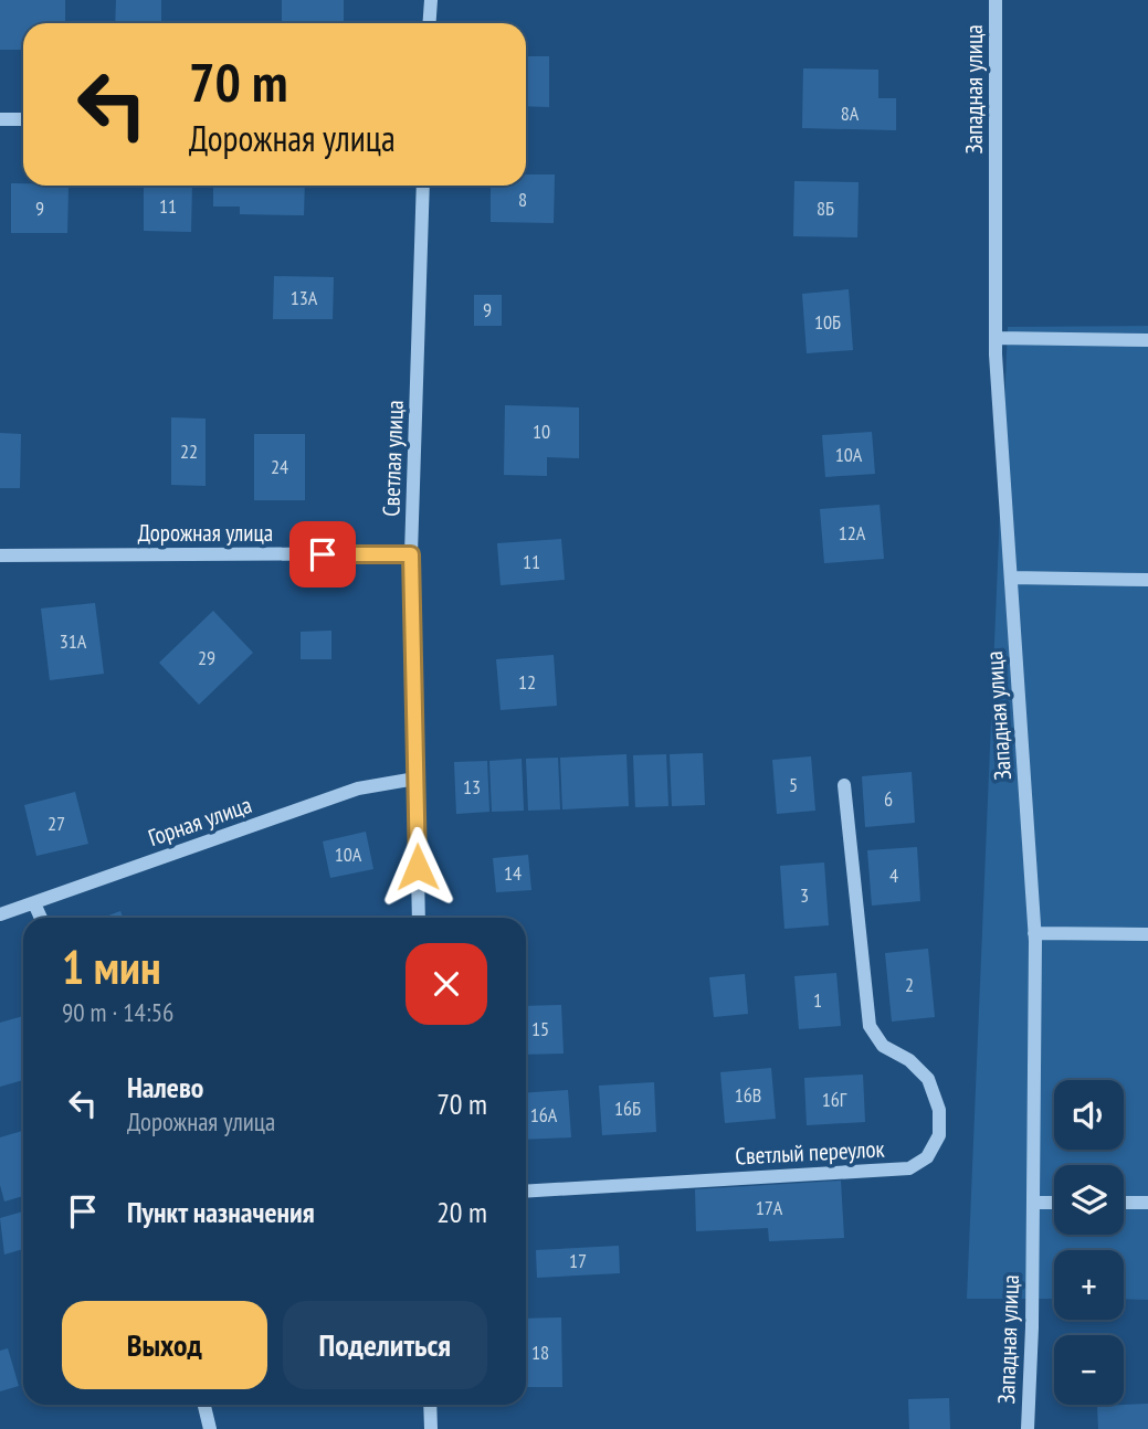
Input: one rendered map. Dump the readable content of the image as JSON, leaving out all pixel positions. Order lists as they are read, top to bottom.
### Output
{
  "streets": {
    "street": [
      "Западная улица",
      "Светлая улица",
      "Дорожная улица",
      "Горная улица",
      "Светлый переулок"
    ]
  },
  "crossings": [
    ["Светлая улица", "Дорожная улица"],
    ["Светлая улица", "Горная улица"]
  ],
  "house_numbers": [
    "8А",
    "8",
    "11",
    "9",
    "8Б",
    "13А",
    "9",
    "10Б",
    "10",
    "22",
    "10А",
    "24",
    "12А",
    "11",
    "31А",
    "29",
    "12",
    "5",
    "13",
    "6",
    "27",
    "10А",
    "14",
    "4",
    "3",
    "2",
    "1",
    "15",
    "16В",
    "16Г",
    "16Б",
    "16А",
    "17А",
    "17",
    "18"
  ],
  "page": {
    "turn": ["70 m", "Дорожная улица"],
    "heading": ["1 мин", "90 m · 14:56"],
    "list": [
      {
        "name": "Налево",
        "note": "Дорожная улица",
        "value": "70 m"
      },
      {
        "name": "Пункт назначения",
        "value": "20 m"
      }
    ],
    "map_buttons": ["+", "−"],
    "buttons": ["Выход", "Поделиться"]
  }
}
